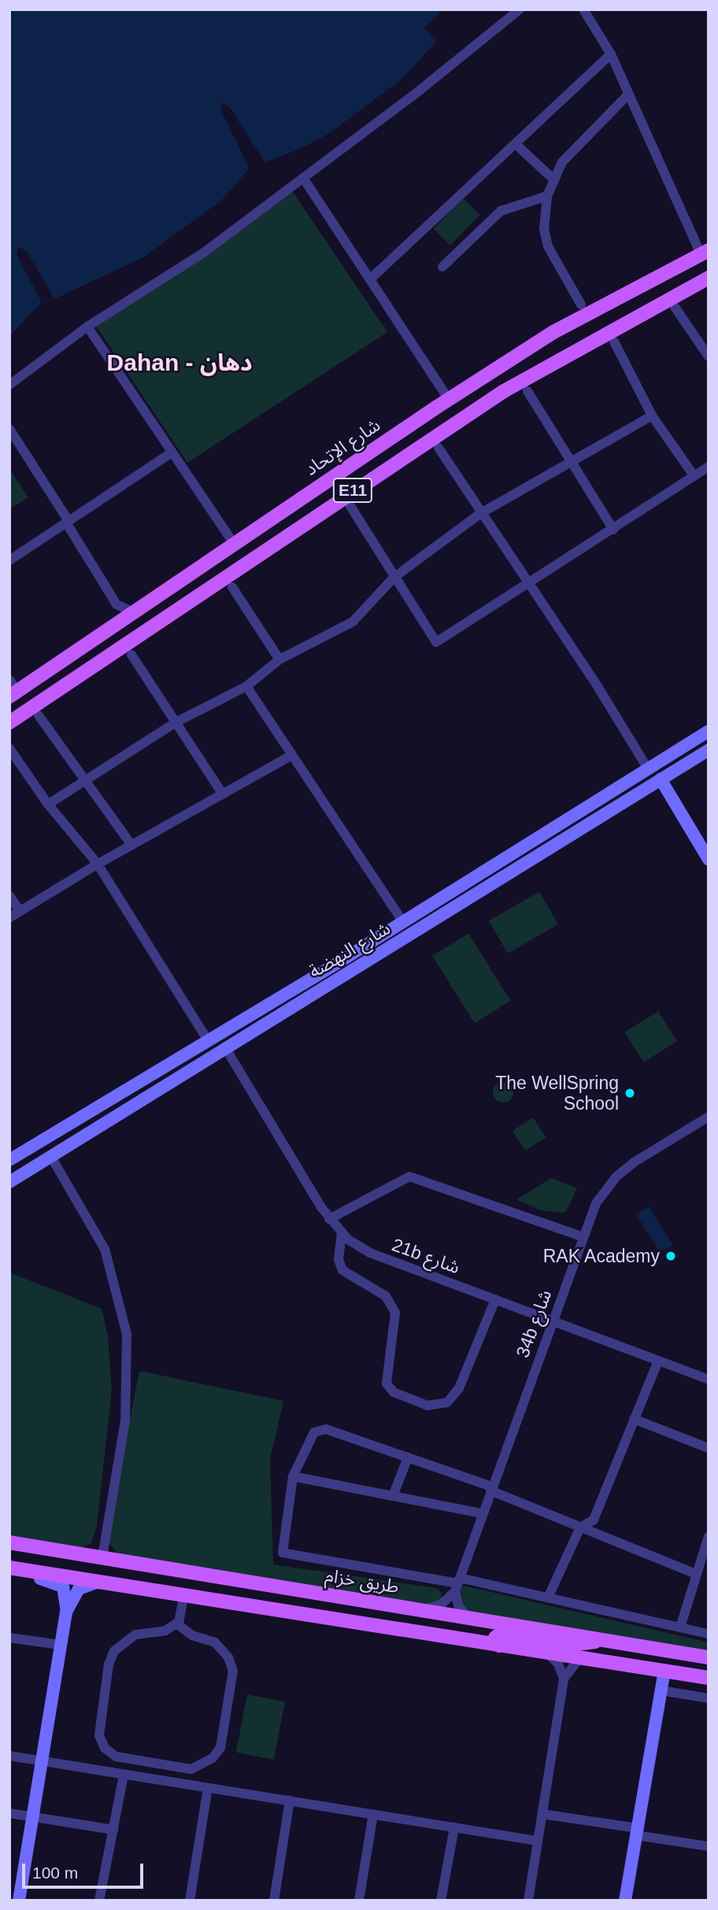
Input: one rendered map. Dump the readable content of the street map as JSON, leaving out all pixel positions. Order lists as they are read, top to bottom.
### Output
{
  "streets": {
    "main road": [
      "شارع الإتحاد",
      "E11",
      "شارع النهضة",
      "طريق خزام"
    ],
    "street": ["21b شارع", "34b شارع"]
  },
  "crossings": [
    ["شارع النهضة", "21b شارع"],
    ["21b شارع", "34b شارع"]
  ],
  "districts": ["Dahan - دهان"],
  "places": ["The WellSpring School", "RAK Academy"],
  "scale_bar": "100 m"
}
